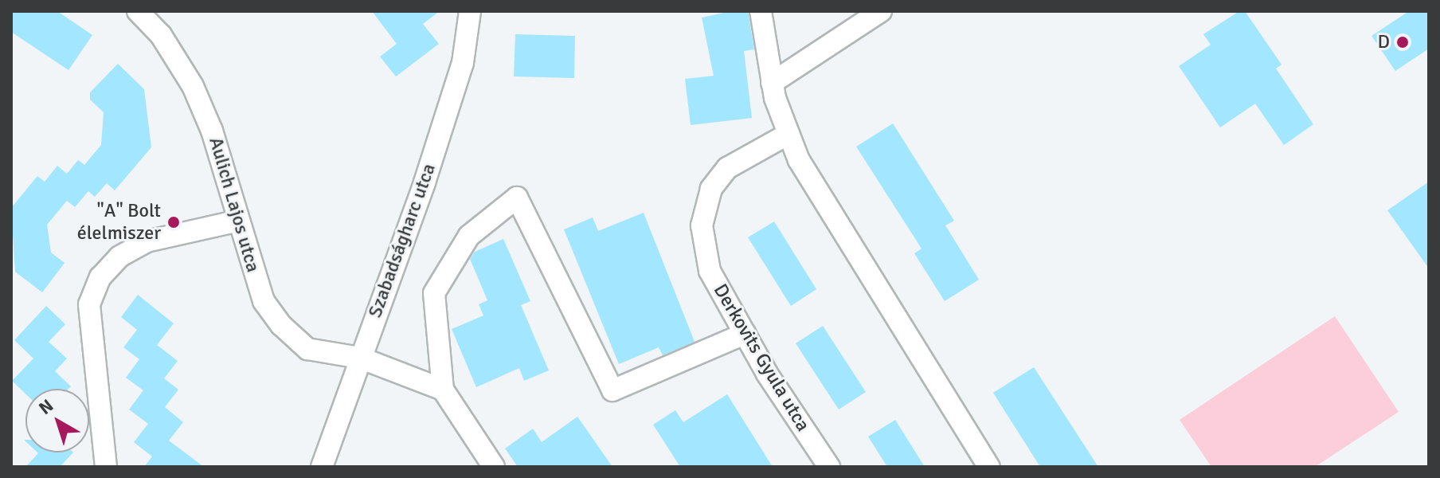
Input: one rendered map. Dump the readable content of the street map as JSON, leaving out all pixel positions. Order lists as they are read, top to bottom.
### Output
{
  "streets": {
    "street": ["Aulich Lajos utca", "Szabadságharc utca", "Derkovits Gyula utca"]
  },
  "crossings": [
    ["Aulich Lajos utca", "Szabadságharc utca"]
  ],
  "places": ["D", "\"A\" Bolt élelmiszer"],
  "north": "top left"
}
